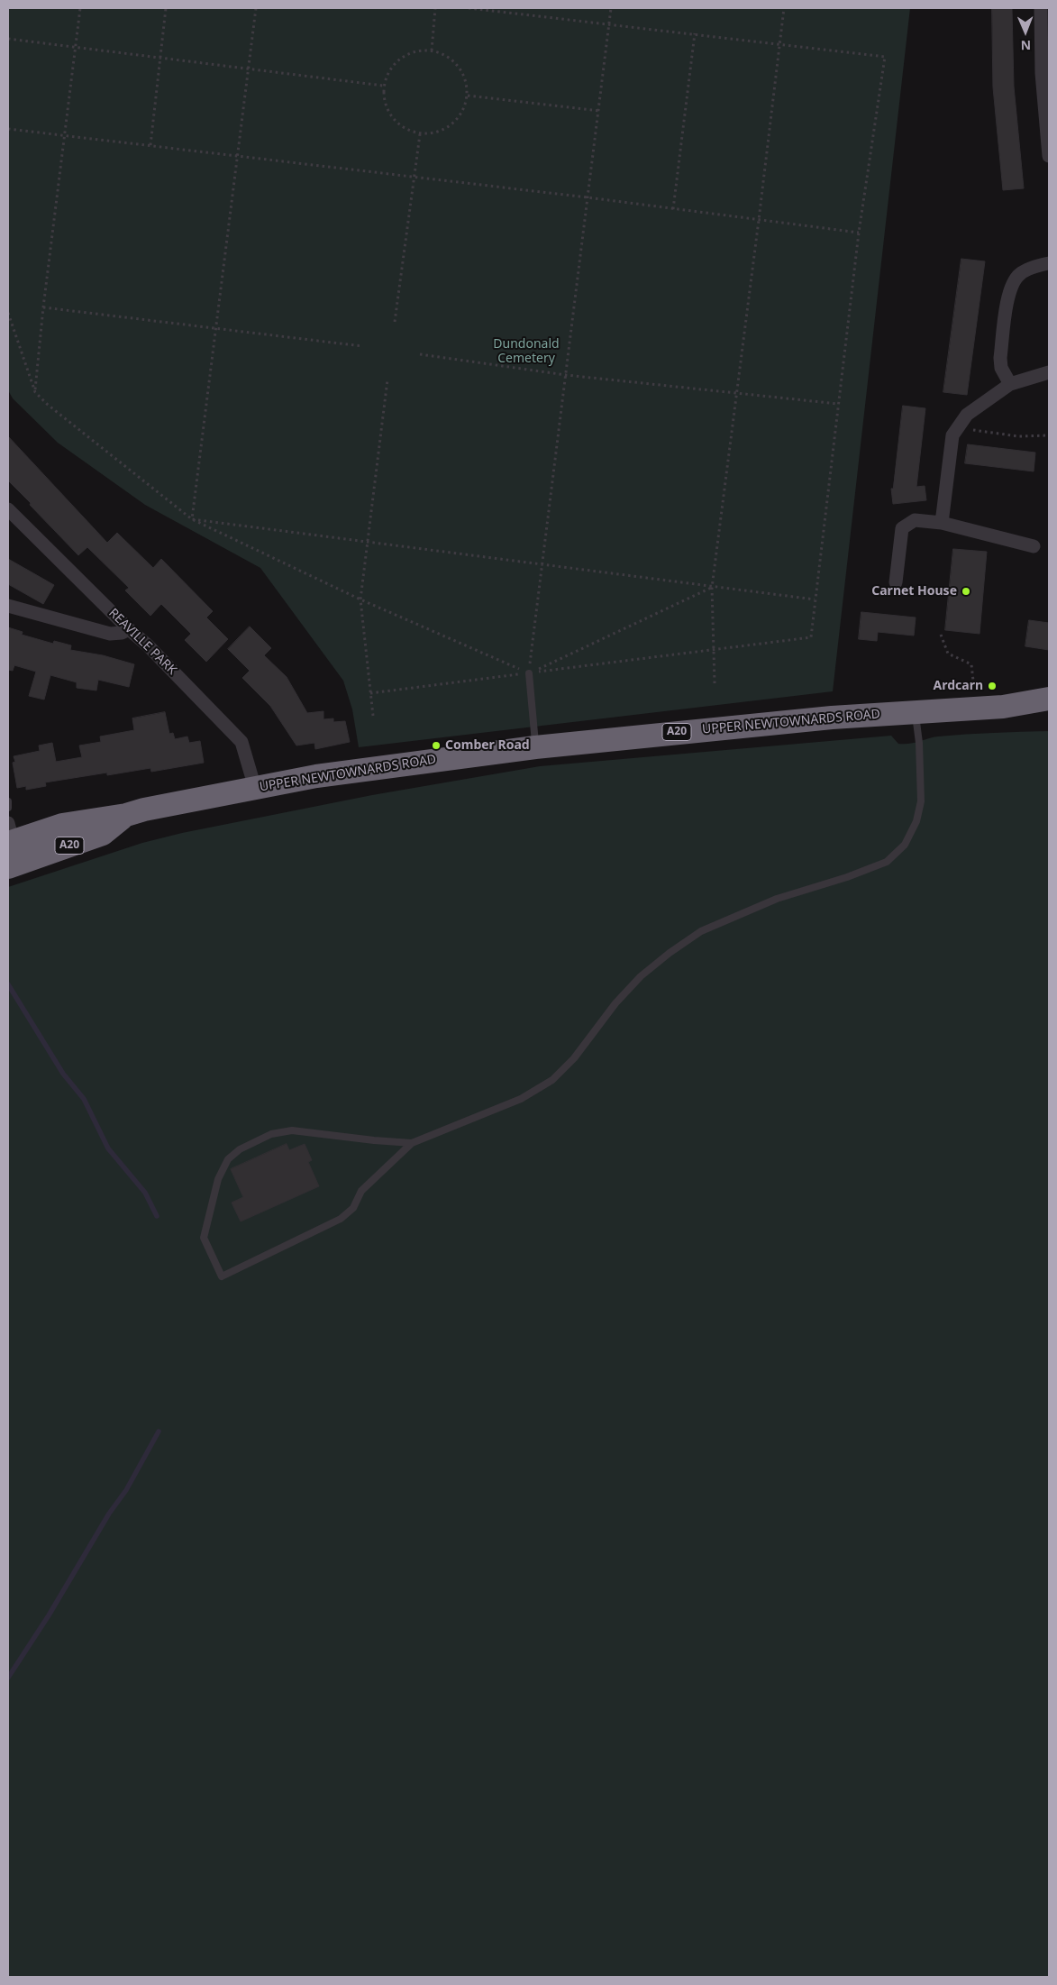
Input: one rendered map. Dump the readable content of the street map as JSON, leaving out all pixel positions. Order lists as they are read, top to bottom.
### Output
{
  "streets": {
    "highway": ["UPPER NEWTOWNARDS ROAD", "A20"],
    "street": ["REAVILLE PARK"]
  },
  "crossings": [
    ["REAVILLE PARK", "UPPER NEWTOWNARDS ROAD"]
  ],
  "parks": ["Dundonald Cemetery"],
  "places": ["Carnet House", "Ardcarn", "Comber Road"],
  "north": "bottom"
}
